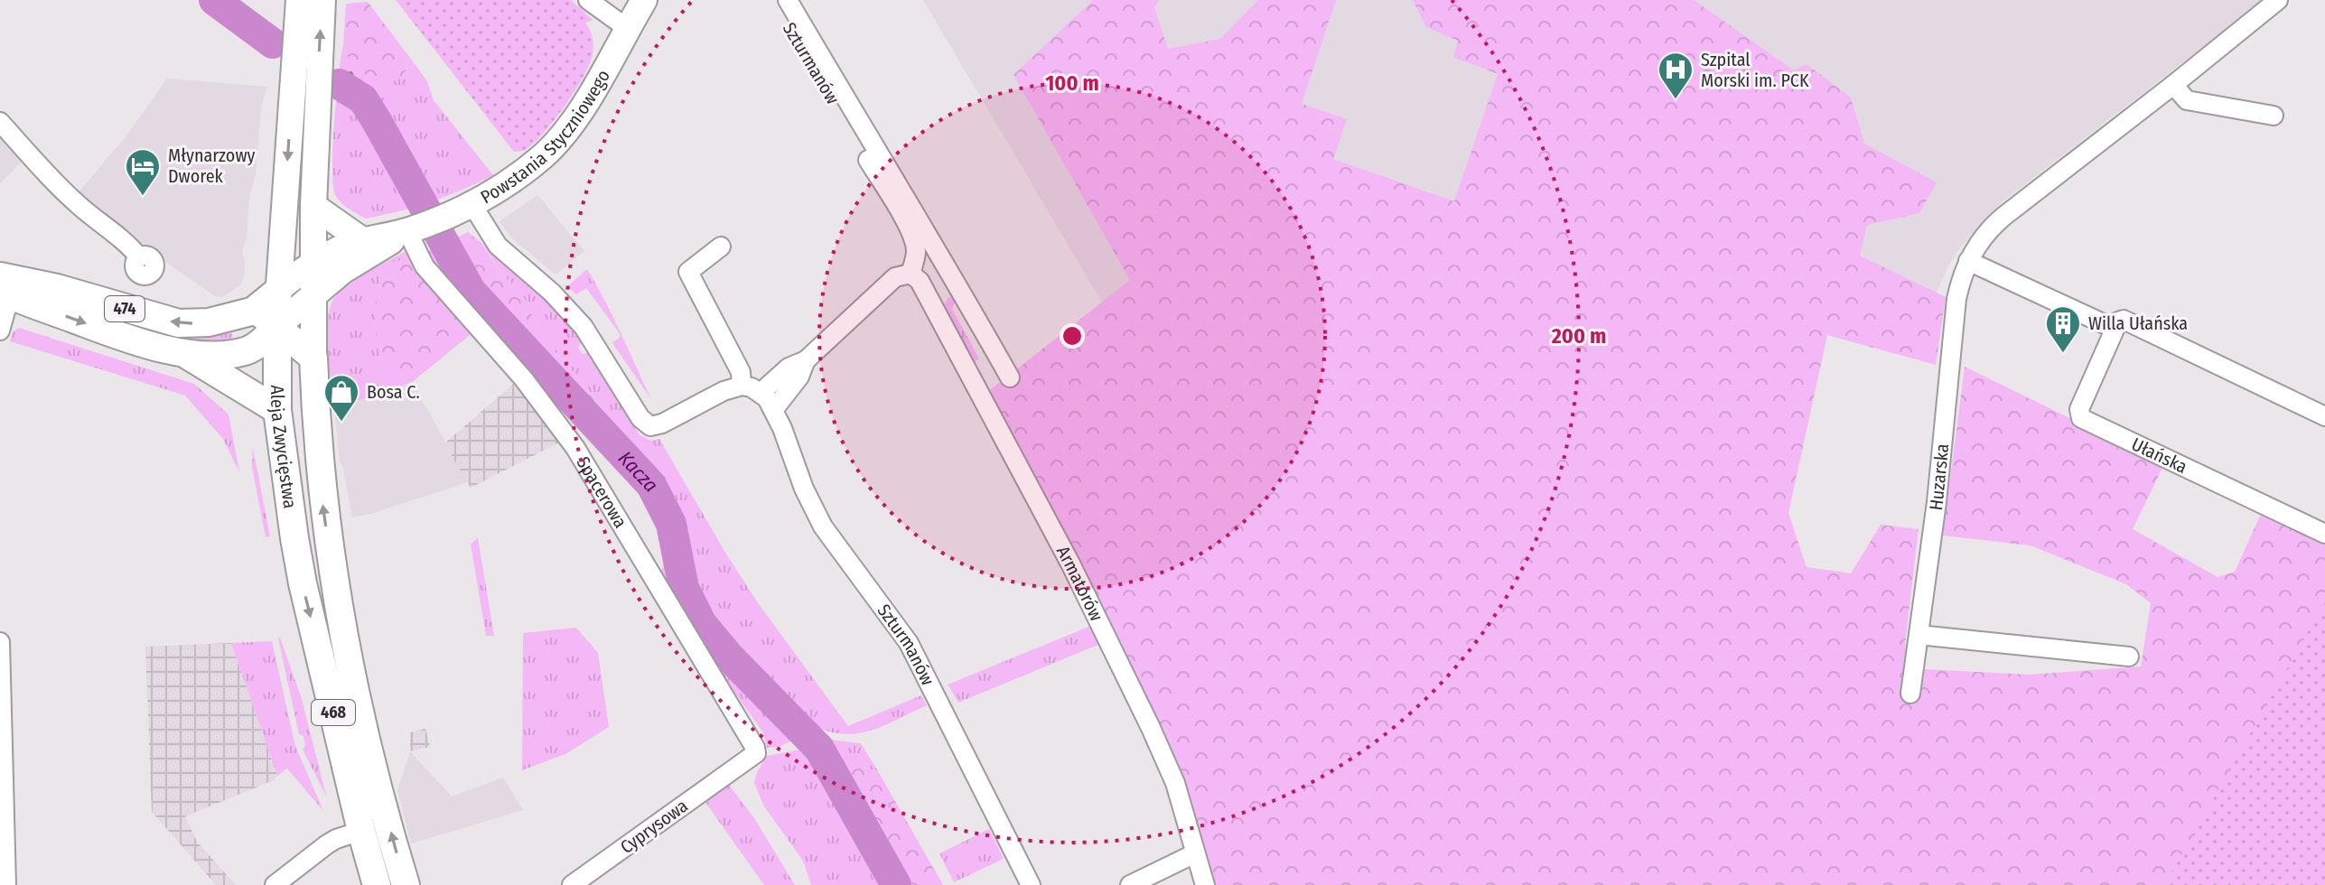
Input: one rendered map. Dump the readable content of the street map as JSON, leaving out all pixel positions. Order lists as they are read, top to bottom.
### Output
{
  "streets": {
    "main road": [
      "Powstania Styczniowego",
      "474",
      "Aleja Zwycięstwa",
      "468"
    ],
    "street": [
      "Szturmanów",
      "Ułańska",
      "Huzarska",
      "Spacerowa",
      "Armatorów",
      "Cyprysowa"
    ]
  },
  "crossings": [
    ["Szturmanów", "Armatorów"],
    ["Powstania Styczniowego", "474"],
    ["Powstania Styczniowego", "Aleja Zwycięstwa"],
    ["Powstania Styczniowego", "Spacerowa"],
    ["474", "Aleja Zwycięstwa"],
    ["Spacerowa", "Cyprysowa"]
  ],
  "water": ["Kacza"],
  "places": {
    "hospital": ["Szpital Morski im. PCK"],
    "hotel": ["Młynarzowy Dworek"],
    "building": ["Willa Ułańska"],
    "shop": ["Bosa C."]
  },
  "rings": ["100 m", "200 m"]
}
